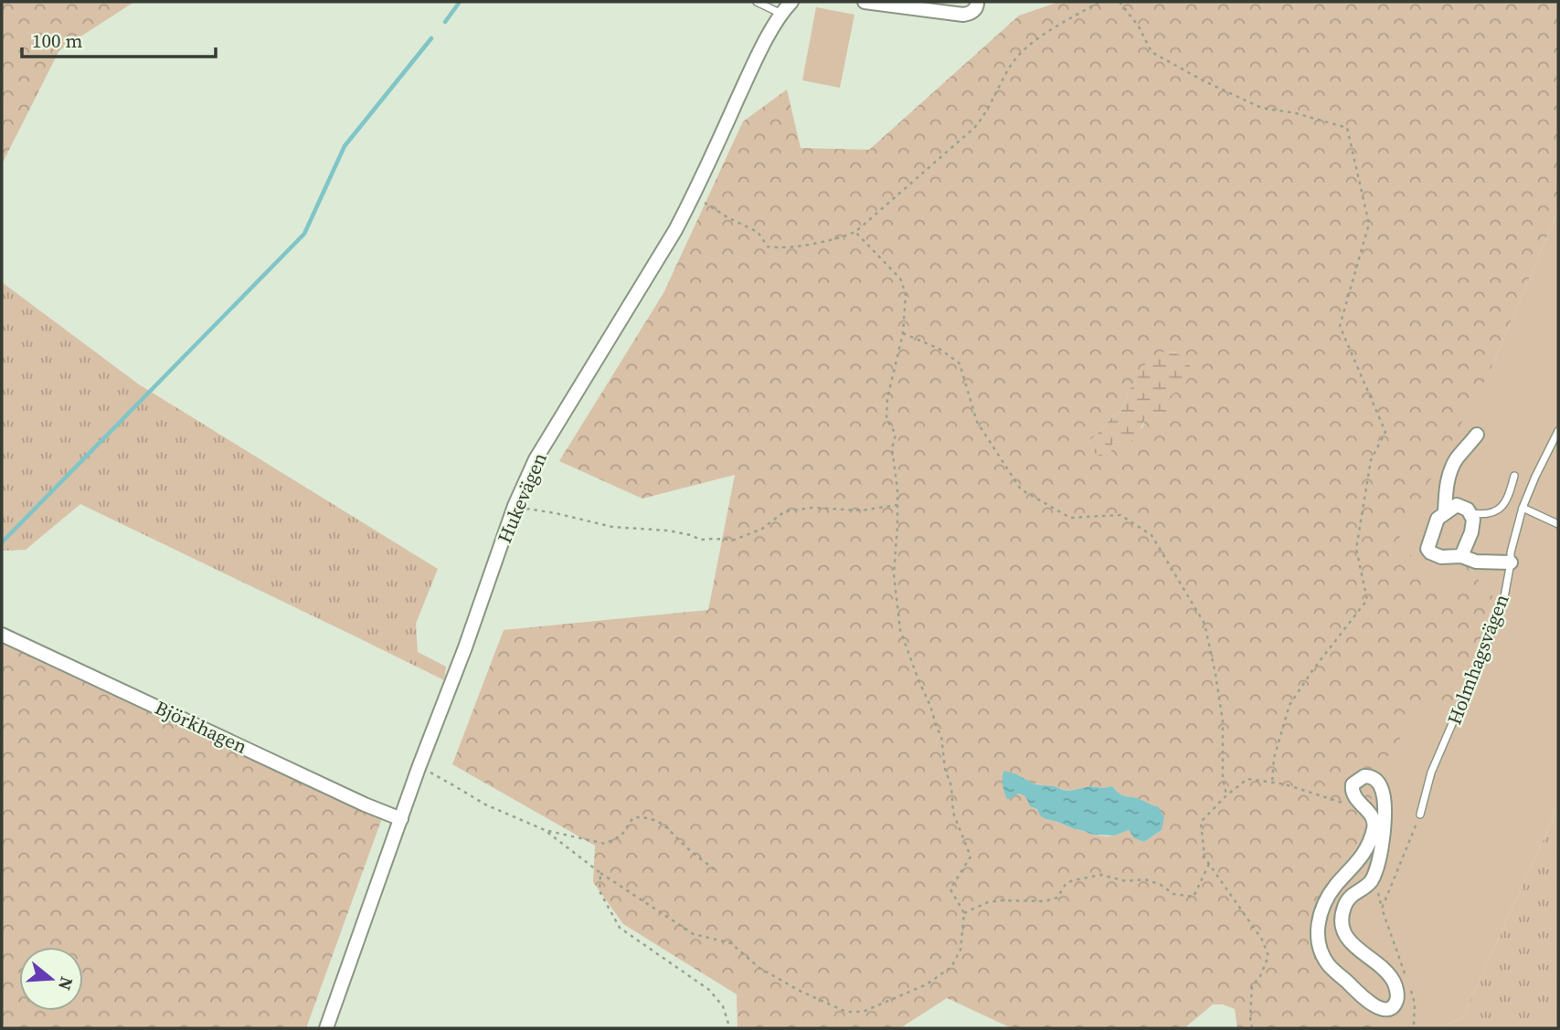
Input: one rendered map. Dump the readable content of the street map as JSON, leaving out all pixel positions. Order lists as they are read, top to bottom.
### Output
{
  "streets": {
    "street": ["Hukevägen", "Björkhagen"],
    "lane": ["Holmhagsvägen"]
  },
  "crossings": [
    ["Hukevägen", "Björkhagen"]
  ],
  "scale_bar": "100 m",
  "north": "right"
}
